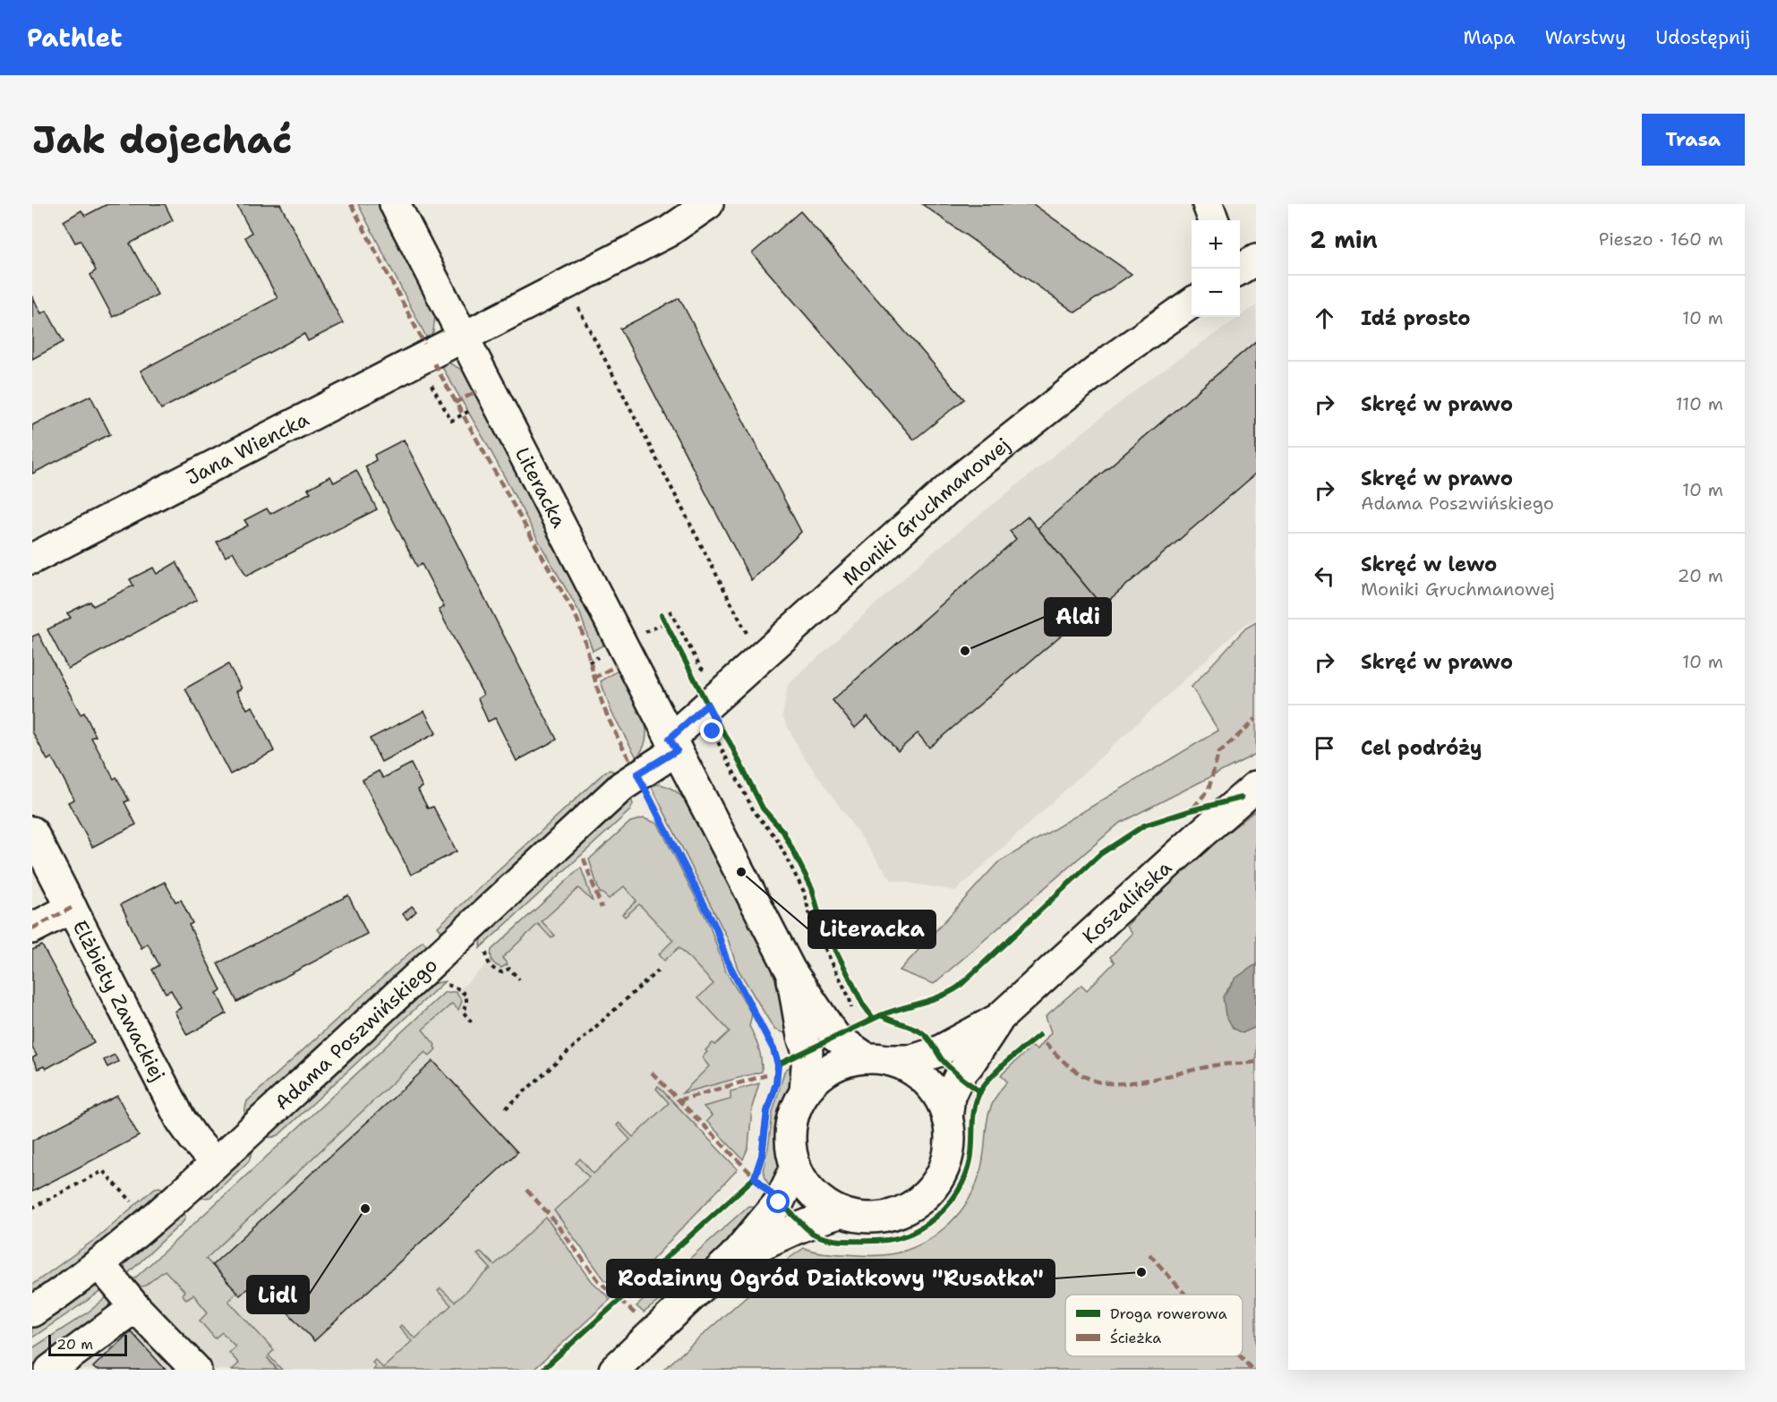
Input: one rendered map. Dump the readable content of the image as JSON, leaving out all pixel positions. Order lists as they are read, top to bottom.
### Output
{
  "streets": {
    "street": [
      "Jana Wiencka",
      "Literacka",
      "Moniki Gruchmanowej",
      "Koszalińska",
      "Elżbiety Zawackiej",
      "Adama Poszwińskiego"
    ]
  },
  "crossings": [
    ["Jana Wiencka", "Literacka"],
    ["Literacka", "Moniki Gruchmanowej"],
    ["Literacka", "Koszalińska"],
    ["Literacka", "Adama Poszwińskiego"],
    ["Moniki Gruchmanowej", "Adama Poszwińskiego"],
    ["Elżbiety Zawackiej", "Adama Poszwińskiego"]
  ],
  "places": [
    "Aldi",
    "Literacka",
    "Lidl",
    "Rodzinny Ogród Działkowy \"Rusałka\""
  ],
  "legend": ["Droga rowerowa", "Ścieżka"],
  "scale_bar": "20 m",
  "page": {
    "header": "Pathlet",
    "nav": ["Mapa", "Warstwy", "Udostępnij"],
    "buttons": "Trasa",
    "title": "Jak dojechać",
    "heading": ["2 min", "Pieszo · 160 m"],
    "map_buttons": ["+", "−"],
    "list": [
      ["Idź prosto", "10 m"],
      ["Skręć w prawo", "110 m"],
      ["Skręć w prawo", "Adama Poszwińskiego", "10 m"],
      ["Skręć w lewo", "Moniki Gruchmanowej", "20 m"],
      ["Skręć w prawo", "10 m"],
      "Cel podróży"
    ],
    "scale": "20 m"
  }
}
